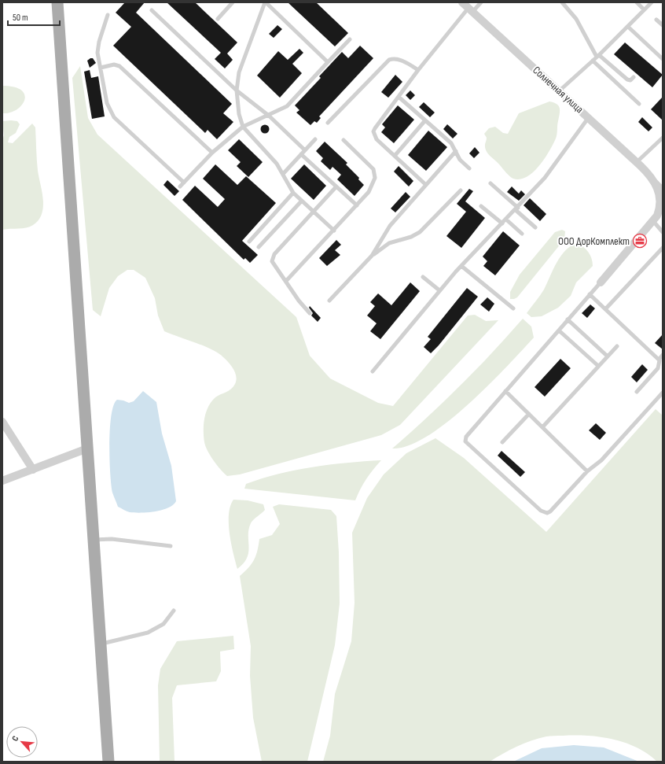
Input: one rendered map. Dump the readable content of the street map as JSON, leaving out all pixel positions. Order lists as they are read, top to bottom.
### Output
{
  "streets": {
    "street": ["Солнечная улица"]
  },
  "places": {
    "office": ["ООО ДорКомплект"]
  },
  "scale_bar": "50 m",
  "north": "top left"
}
